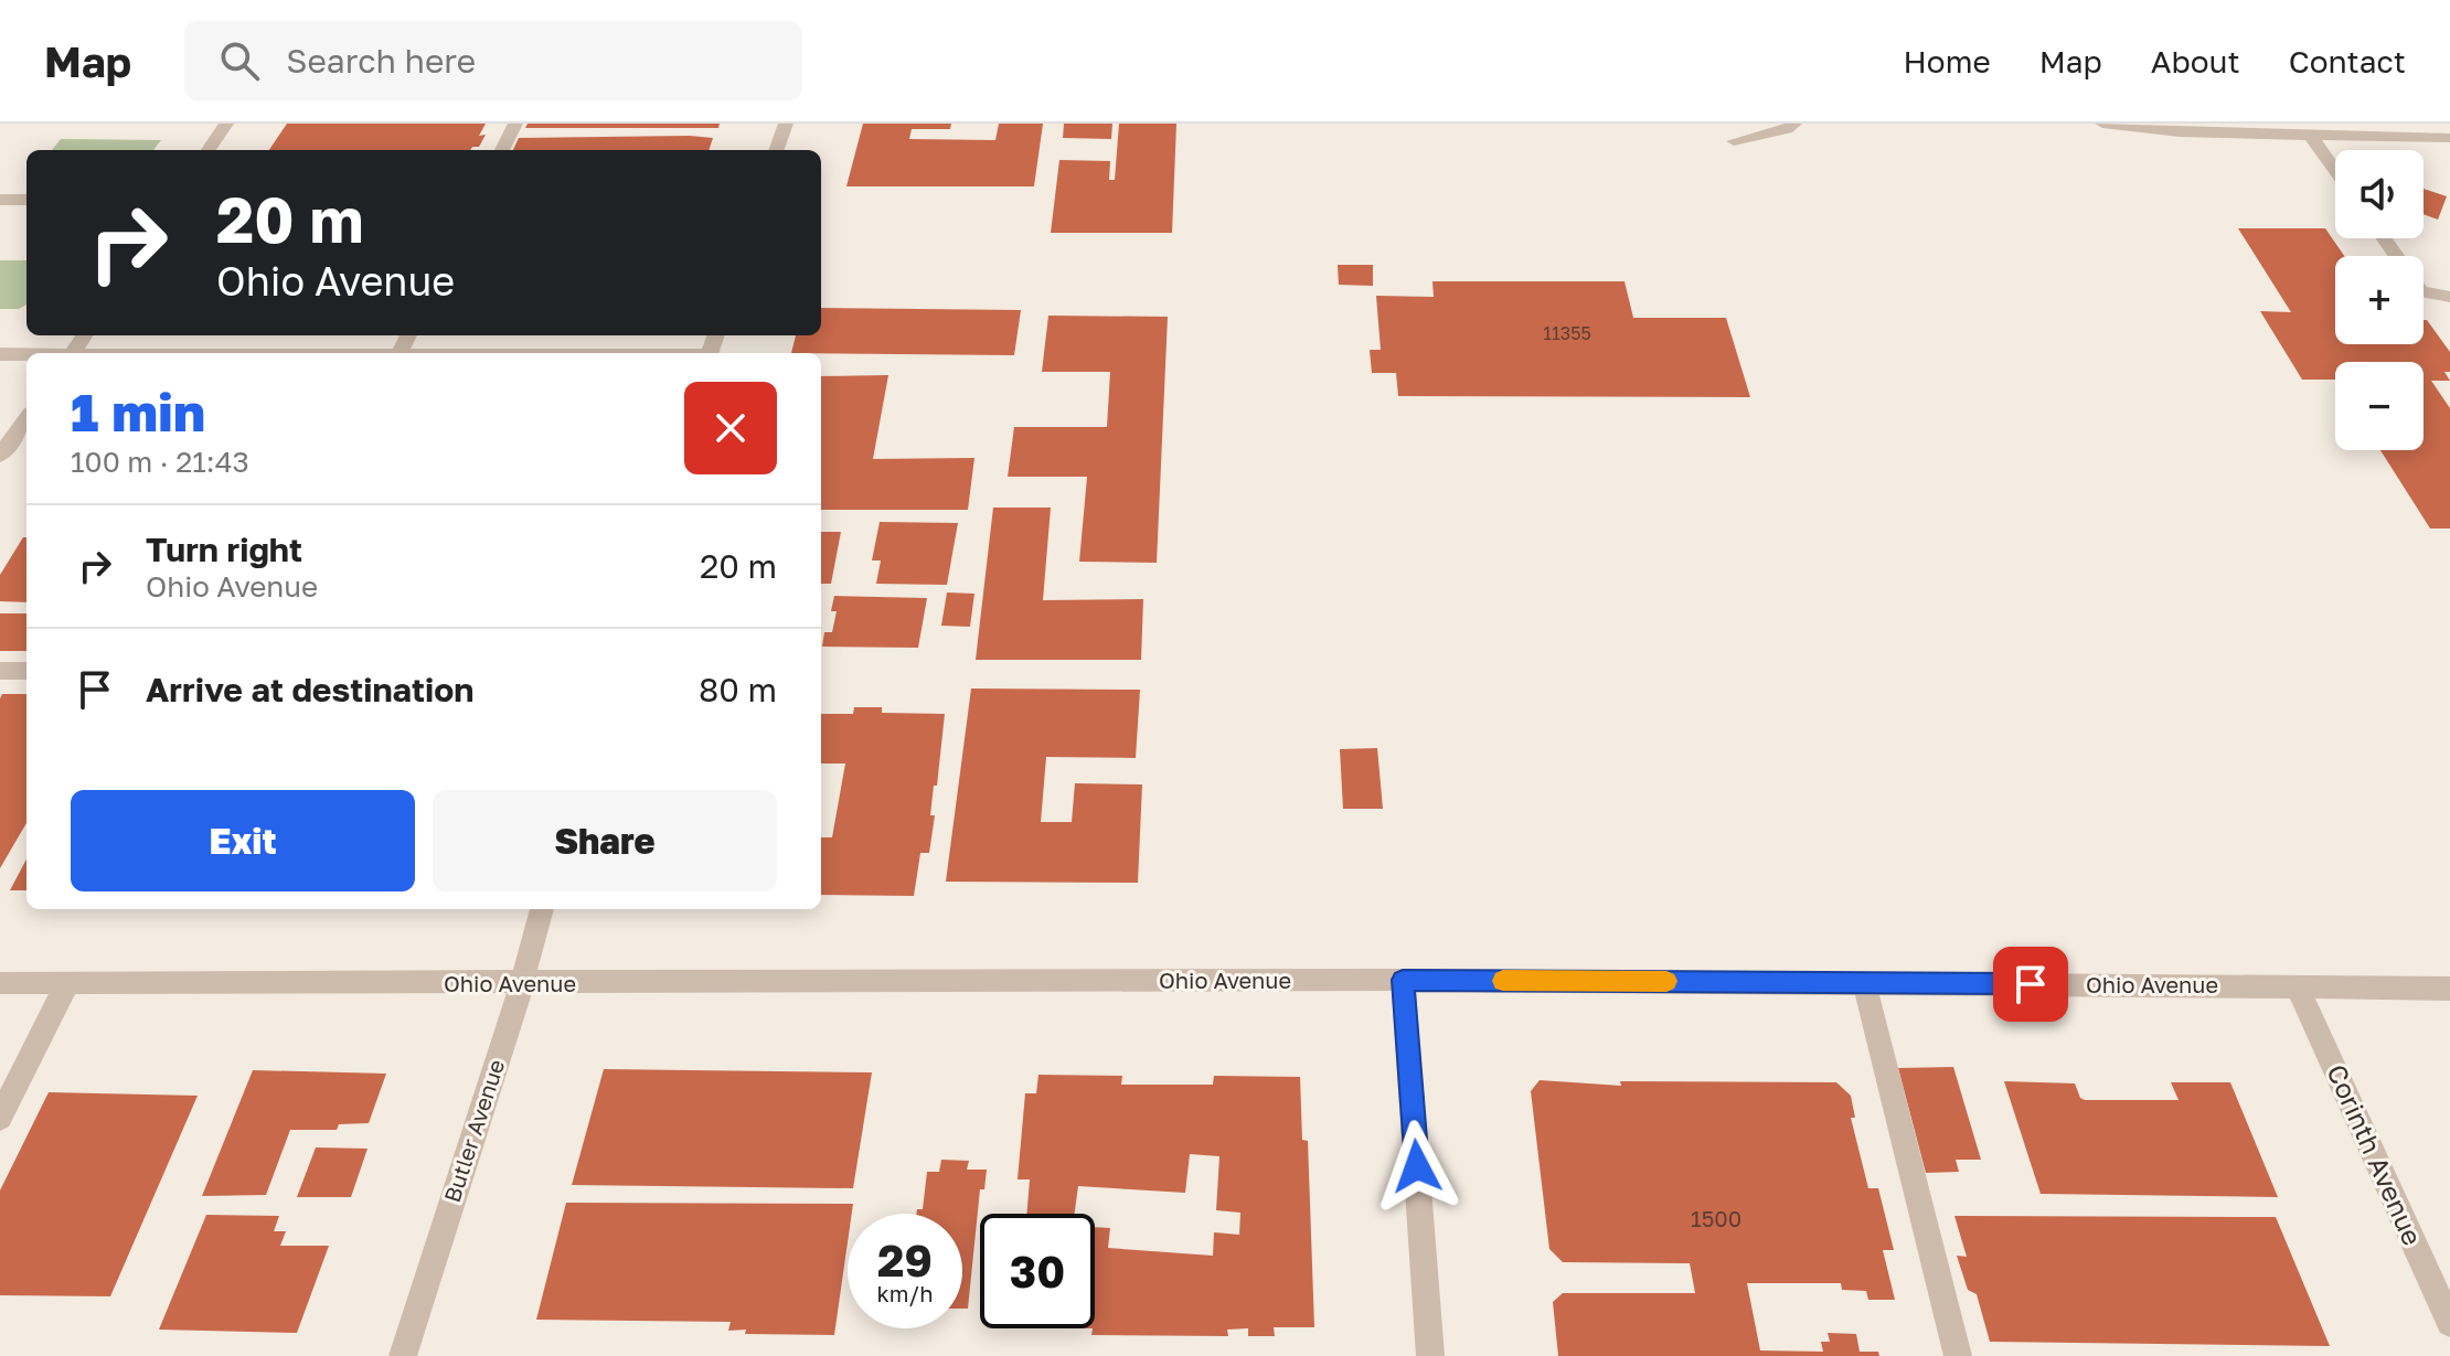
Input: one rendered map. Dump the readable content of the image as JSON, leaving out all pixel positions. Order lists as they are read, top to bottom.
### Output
{
  "streets": {
    "street": ["Ohio Avenue", "Butler Avenue", "Corinth Avenue"]
  },
  "crossings": [
    ["Ohio Avenue", "Butler Avenue"],
    ["Ohio Avenue", "Corinth Avenue"]
  ],
  "house_numbers": ["11355", "1500"],
  "page": {
    "header": "Map",
    "search": "Search here",
    "nav": [
      "Home",
      "Map",
      "About",
      "Contact"
    ],
    "map_buttons": ["+", "−"],
    "turn": ["20 m", "Ohio Avenue"],
    "heading": ["1 min", "100 m · 21:43"],
    "list": [
      {
        "name": "Turn right",
        "note": "Ohio Avenue",
        "value": "20 m"
      },
      {
        "name": "Arrive at destination",
        "value": "80 m"
      }
    ],
    "buttons": ["Exit", "Share"],
    "speed": "29 km/h",
    "limit": "30"
  }
}
